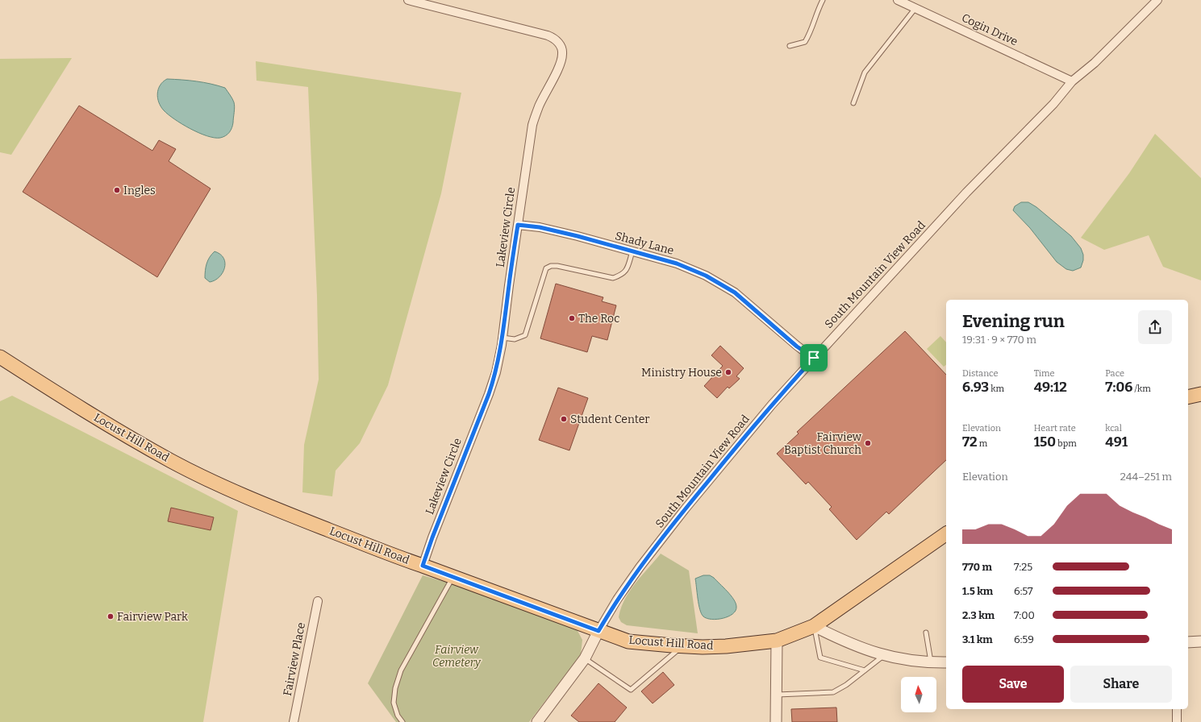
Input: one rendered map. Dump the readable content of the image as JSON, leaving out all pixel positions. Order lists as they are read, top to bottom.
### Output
{
  "streets": {
    "main road": ["Locust Hill Road"],
    "street": [
      "Cogin Drive",
      "Lakeview Circle",
      "Shady Lane",
      "South Mountain View Road",
      "Fairview Place"
    ]
  },
  "crossings": [
    ["Cogin Drive", "South Mountain View Road"],
    ["Lakeview Circle", "Shady Lane"],
    ["Lakeview Circle", "Locust Hill Road"],
    ["Shady Lane", "South Mountain View Road"],
    ["South Mountain View Road", "Locust Hill Road"]
  ],
  "parks": ["Fairview Cemetery"],
  "places": [
    "Ingles",
    "The Roc",
    "Ministry House",
    "Student Center",
    "Fairview Baptist Church",
    "Fairview Park"
  ],
  "north": "top",
  "page": {
    "heading": ["Evening run", "19:31 · 9 × 770 m"],
    "stats": [
      ["Distance", "6.93 km"],
      ["Time", "49:12"],
      ["Pace", "7:06 /km"],
      ["Elevation", "72 m"],
      ["Heart rate", "150 bpm"],
      ["kcal", "491"]
    ],
    "chart": ["Elevation", "244–251 m"],
    "list": [
      {
        "name": "770 m",
        "note": "7:25"
      },
      {
        "name": "1.5 km",
        "note": "6:57"
      },
      {
        "name": "2.3 km",
        "note": "7:00"
      },
      {
        "name": "3.1 km",
        "note": "6:59"
      }
    ],
    "buttons": ["Save", "Share"]
  }
}
